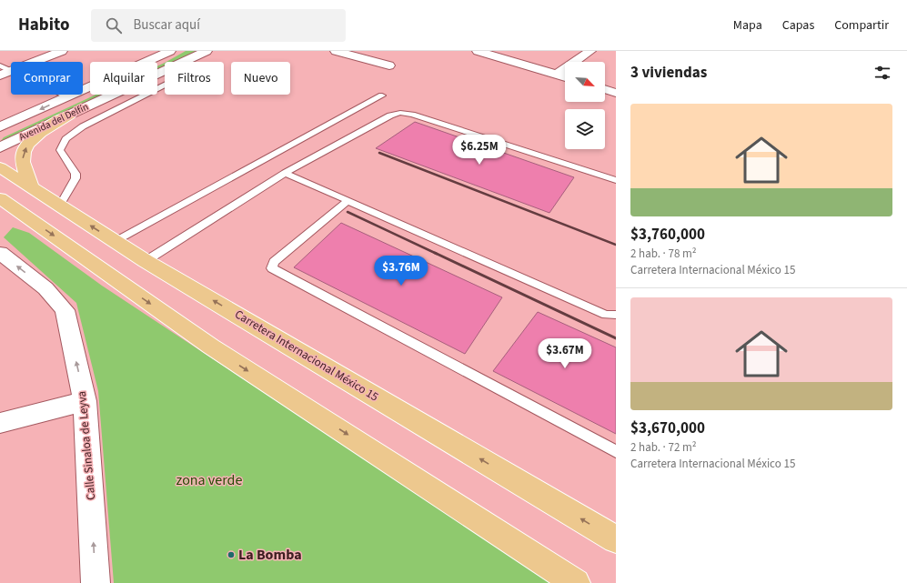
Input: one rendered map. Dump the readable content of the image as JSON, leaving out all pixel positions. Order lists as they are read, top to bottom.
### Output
{
  "streets": {
    "main road": ["Carretera Internacional México 15"],
    "street": ["Avenida del Delfín", "Calle Sinaloa de Leyva"]
  },
  "one_way": ["Calle Sinaloa de Leyva"],
  "parks": ["zona verde"],
  "places": ["La Bomba"],
  "north": "bottom right",
  "page": {
    "header": "Habito",
    "search": "Buscar aquí",
    "nav": ["Mapa", "Capas", "Compartir"],
    "heading": "3 viviendas",
    "chip": [
      "Comprar",
      "Alquilar",
      "Filtros",
      "Nuevo"
    ],
    "list": [
      {
        "name": "$3,760,000",
        "note": "2 hab. · 78 m² · Carretera Internacional México 15"
      },
      {
        "name": "$3,670,000",
        "note": "2 hab. · 72 m² · Carretera Internacional México 15"
      }
    ],
    "price": ["$6.25M", "$3.76M", "$3.67M"]
  }
}
